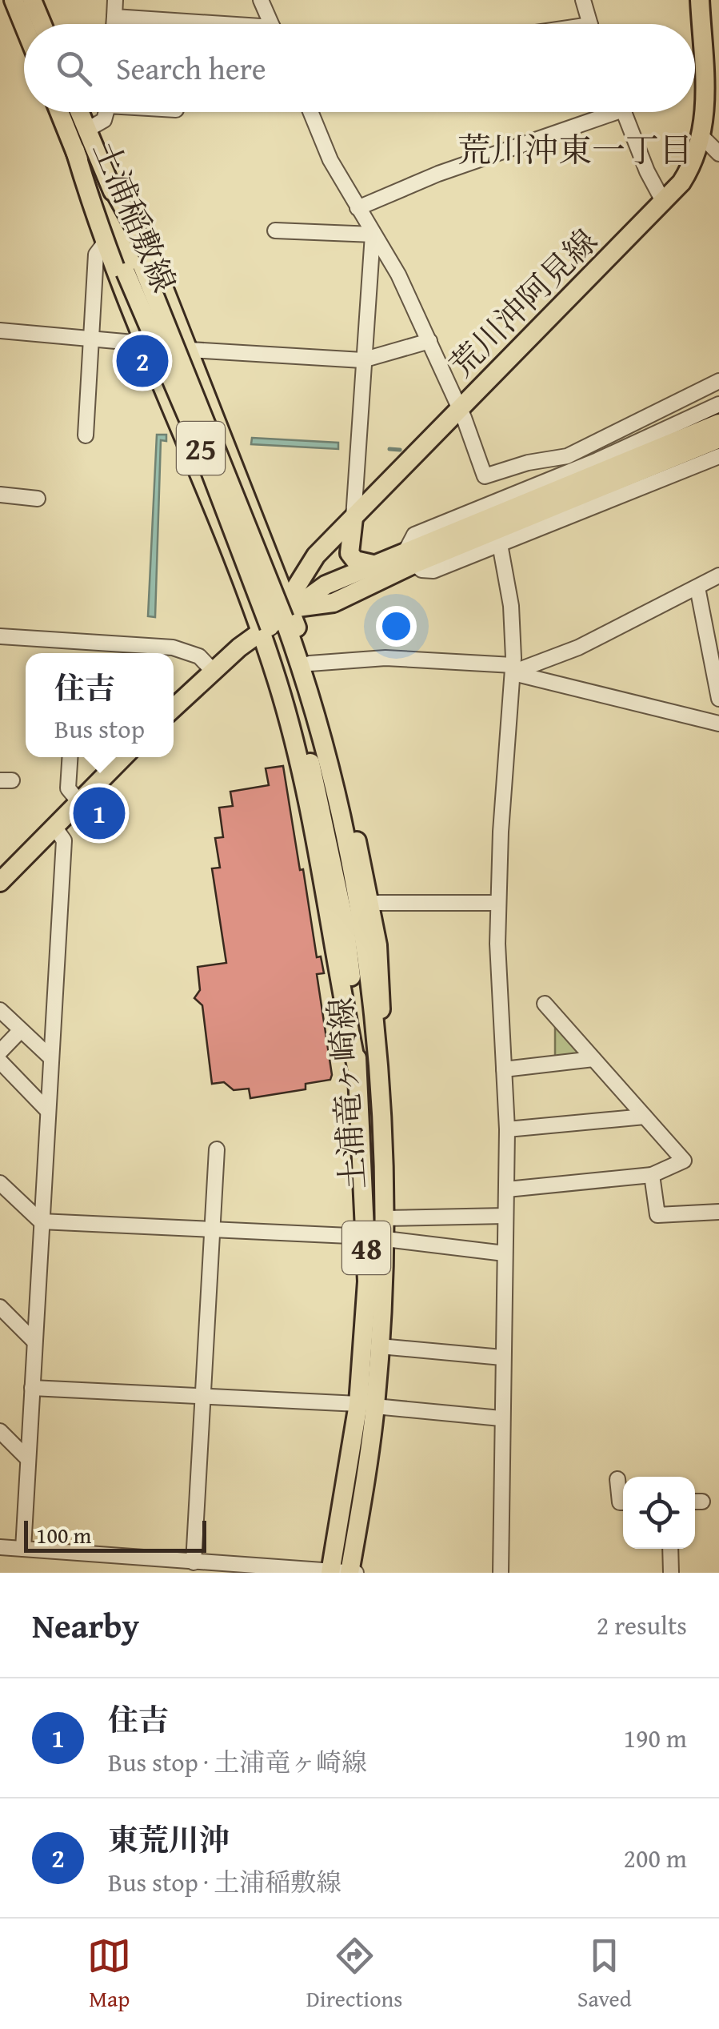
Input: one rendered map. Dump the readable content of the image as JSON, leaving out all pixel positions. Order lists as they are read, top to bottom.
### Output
{
  "streets": {
    "main road": [
      "土浦稲敷線",
      "荒川沖阿見線",
      "25",
      "土浦竜ヶ崎線",
      "48"
    ]
  },
  "crossings": [
    ["土浦稲敷線", "荒川沖阿見線"],
    ["土浦稲敷線", "土浦竜ヶ崎線"],
    ["荒川沖阿見線", "土浦竜ヶ崎線"]
  ],
  "districts": ["荒川沖東一丁目"],
  "scale_bar": "100 m",
  "page": {
    "search": "Search here",
    "pins": ["2", "1"],
    "popup": ["住吉", "Bus stop"],
    "scale": "100 m",
    "heading": ["Nearby", "2 results"],
    "list": [
      {
        "mark": "1",
        "name": "住吉",
        "note": "Bus stop · 土浦竜ヶ崎線",
        "value": "190 m"
      },
      {
        "mark": "2",
        "name": "東荒川沖",
        "note": "Bus stop · 土浦稲敷線",
        "value": "200 m"
      }
    ],
    "nav": ["Map", "Directions", "Saved"]
  }
}
